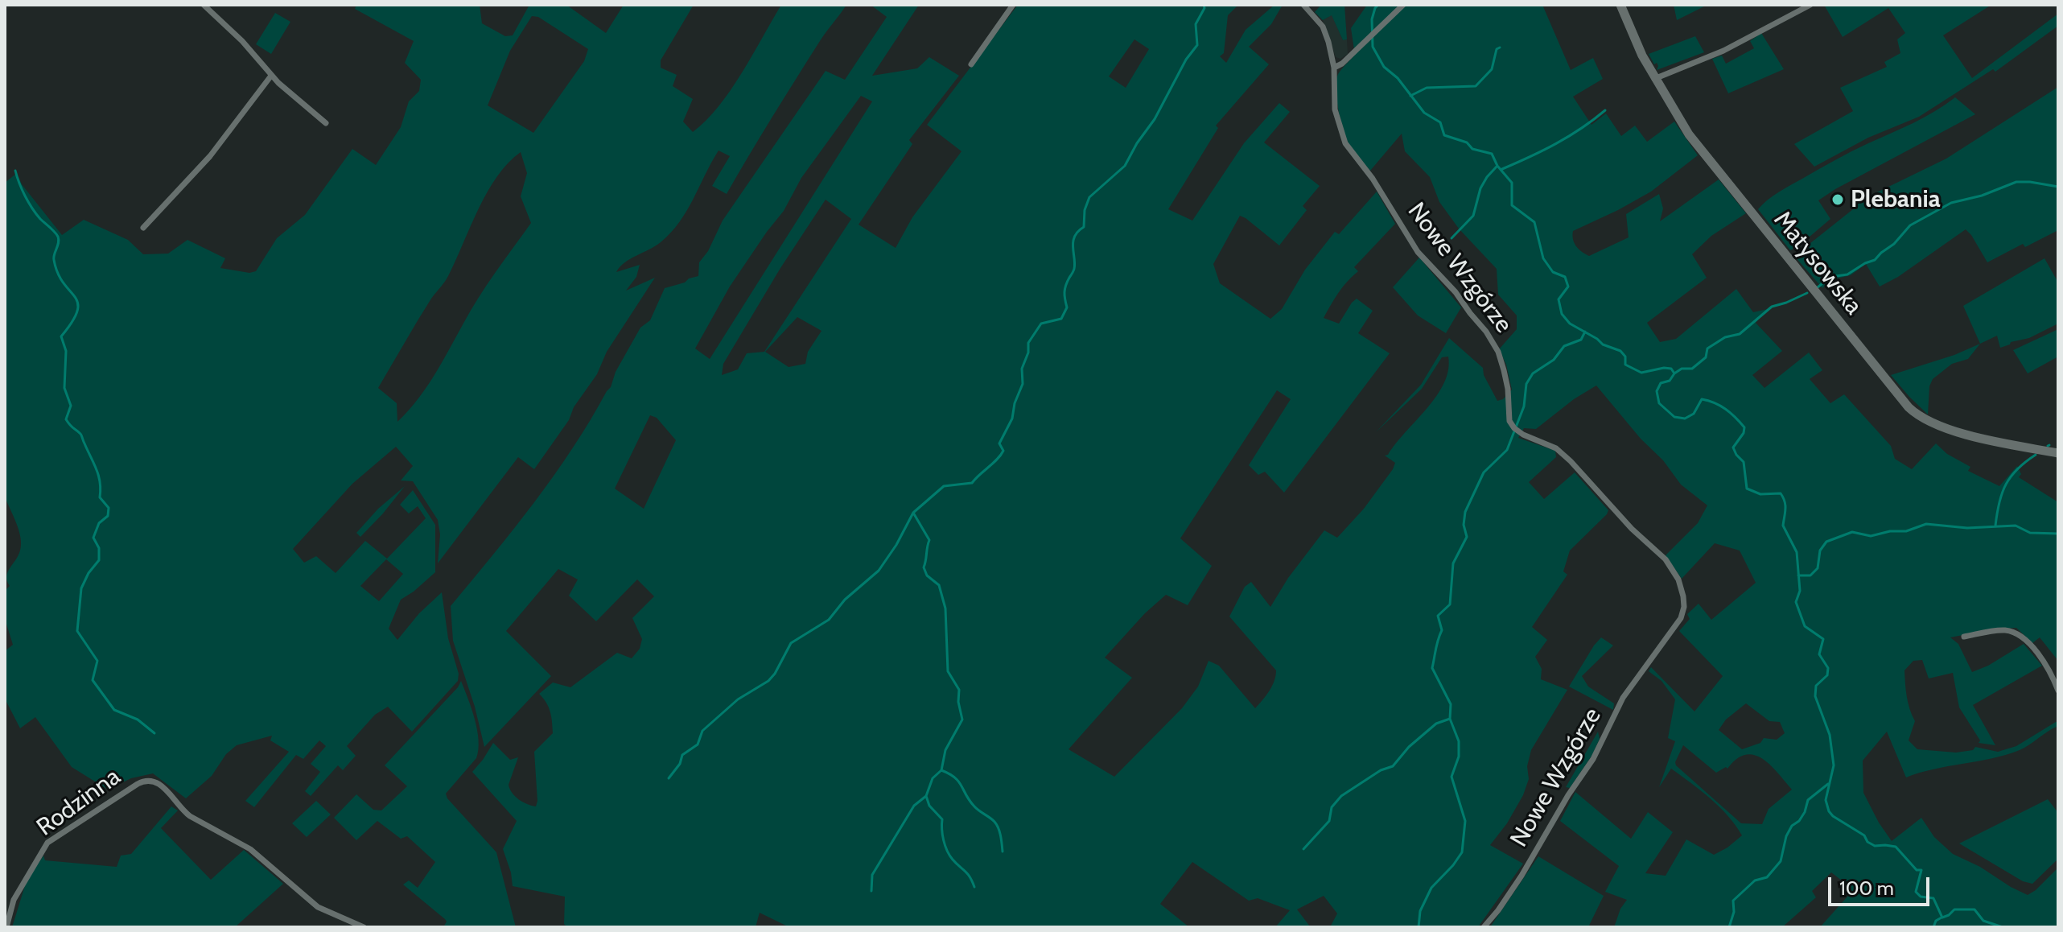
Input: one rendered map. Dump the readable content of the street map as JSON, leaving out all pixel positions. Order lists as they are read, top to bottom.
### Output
{
  "streets": {
    "street": ["Matysowska", "Nowe Wzgórze", "Rodzinna"]
  },
  "places": ["Plebania"],
  "scale_bar": "100 m"
}
